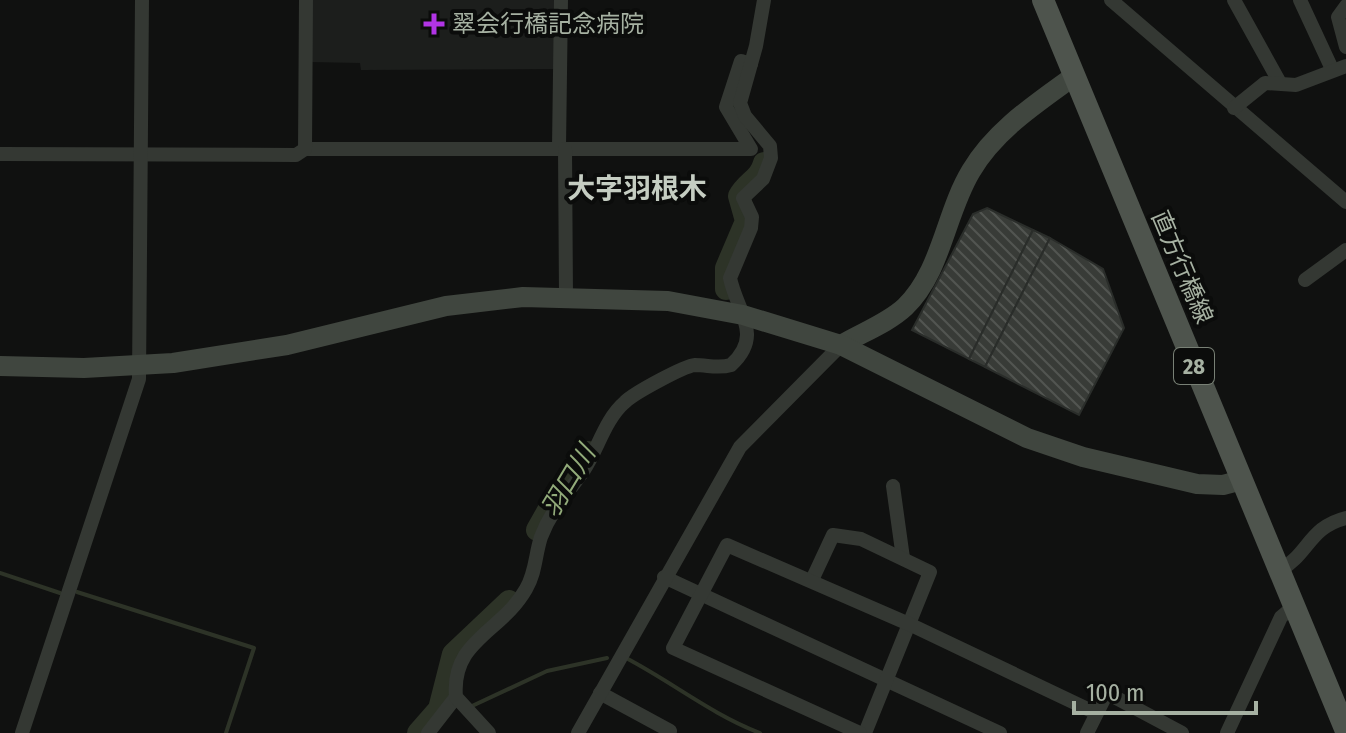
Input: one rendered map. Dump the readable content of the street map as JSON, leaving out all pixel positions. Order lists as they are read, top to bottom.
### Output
{
  "streets": {
    "main road": ["直方行橋線", "28"]
  },
  "districts": ["大字羽根木"],
  "water": ["羽口川"],
  "places": {
    "health": ["翠会行橋記念病院"]
  },
  "scale_bar": "100 m"
}
